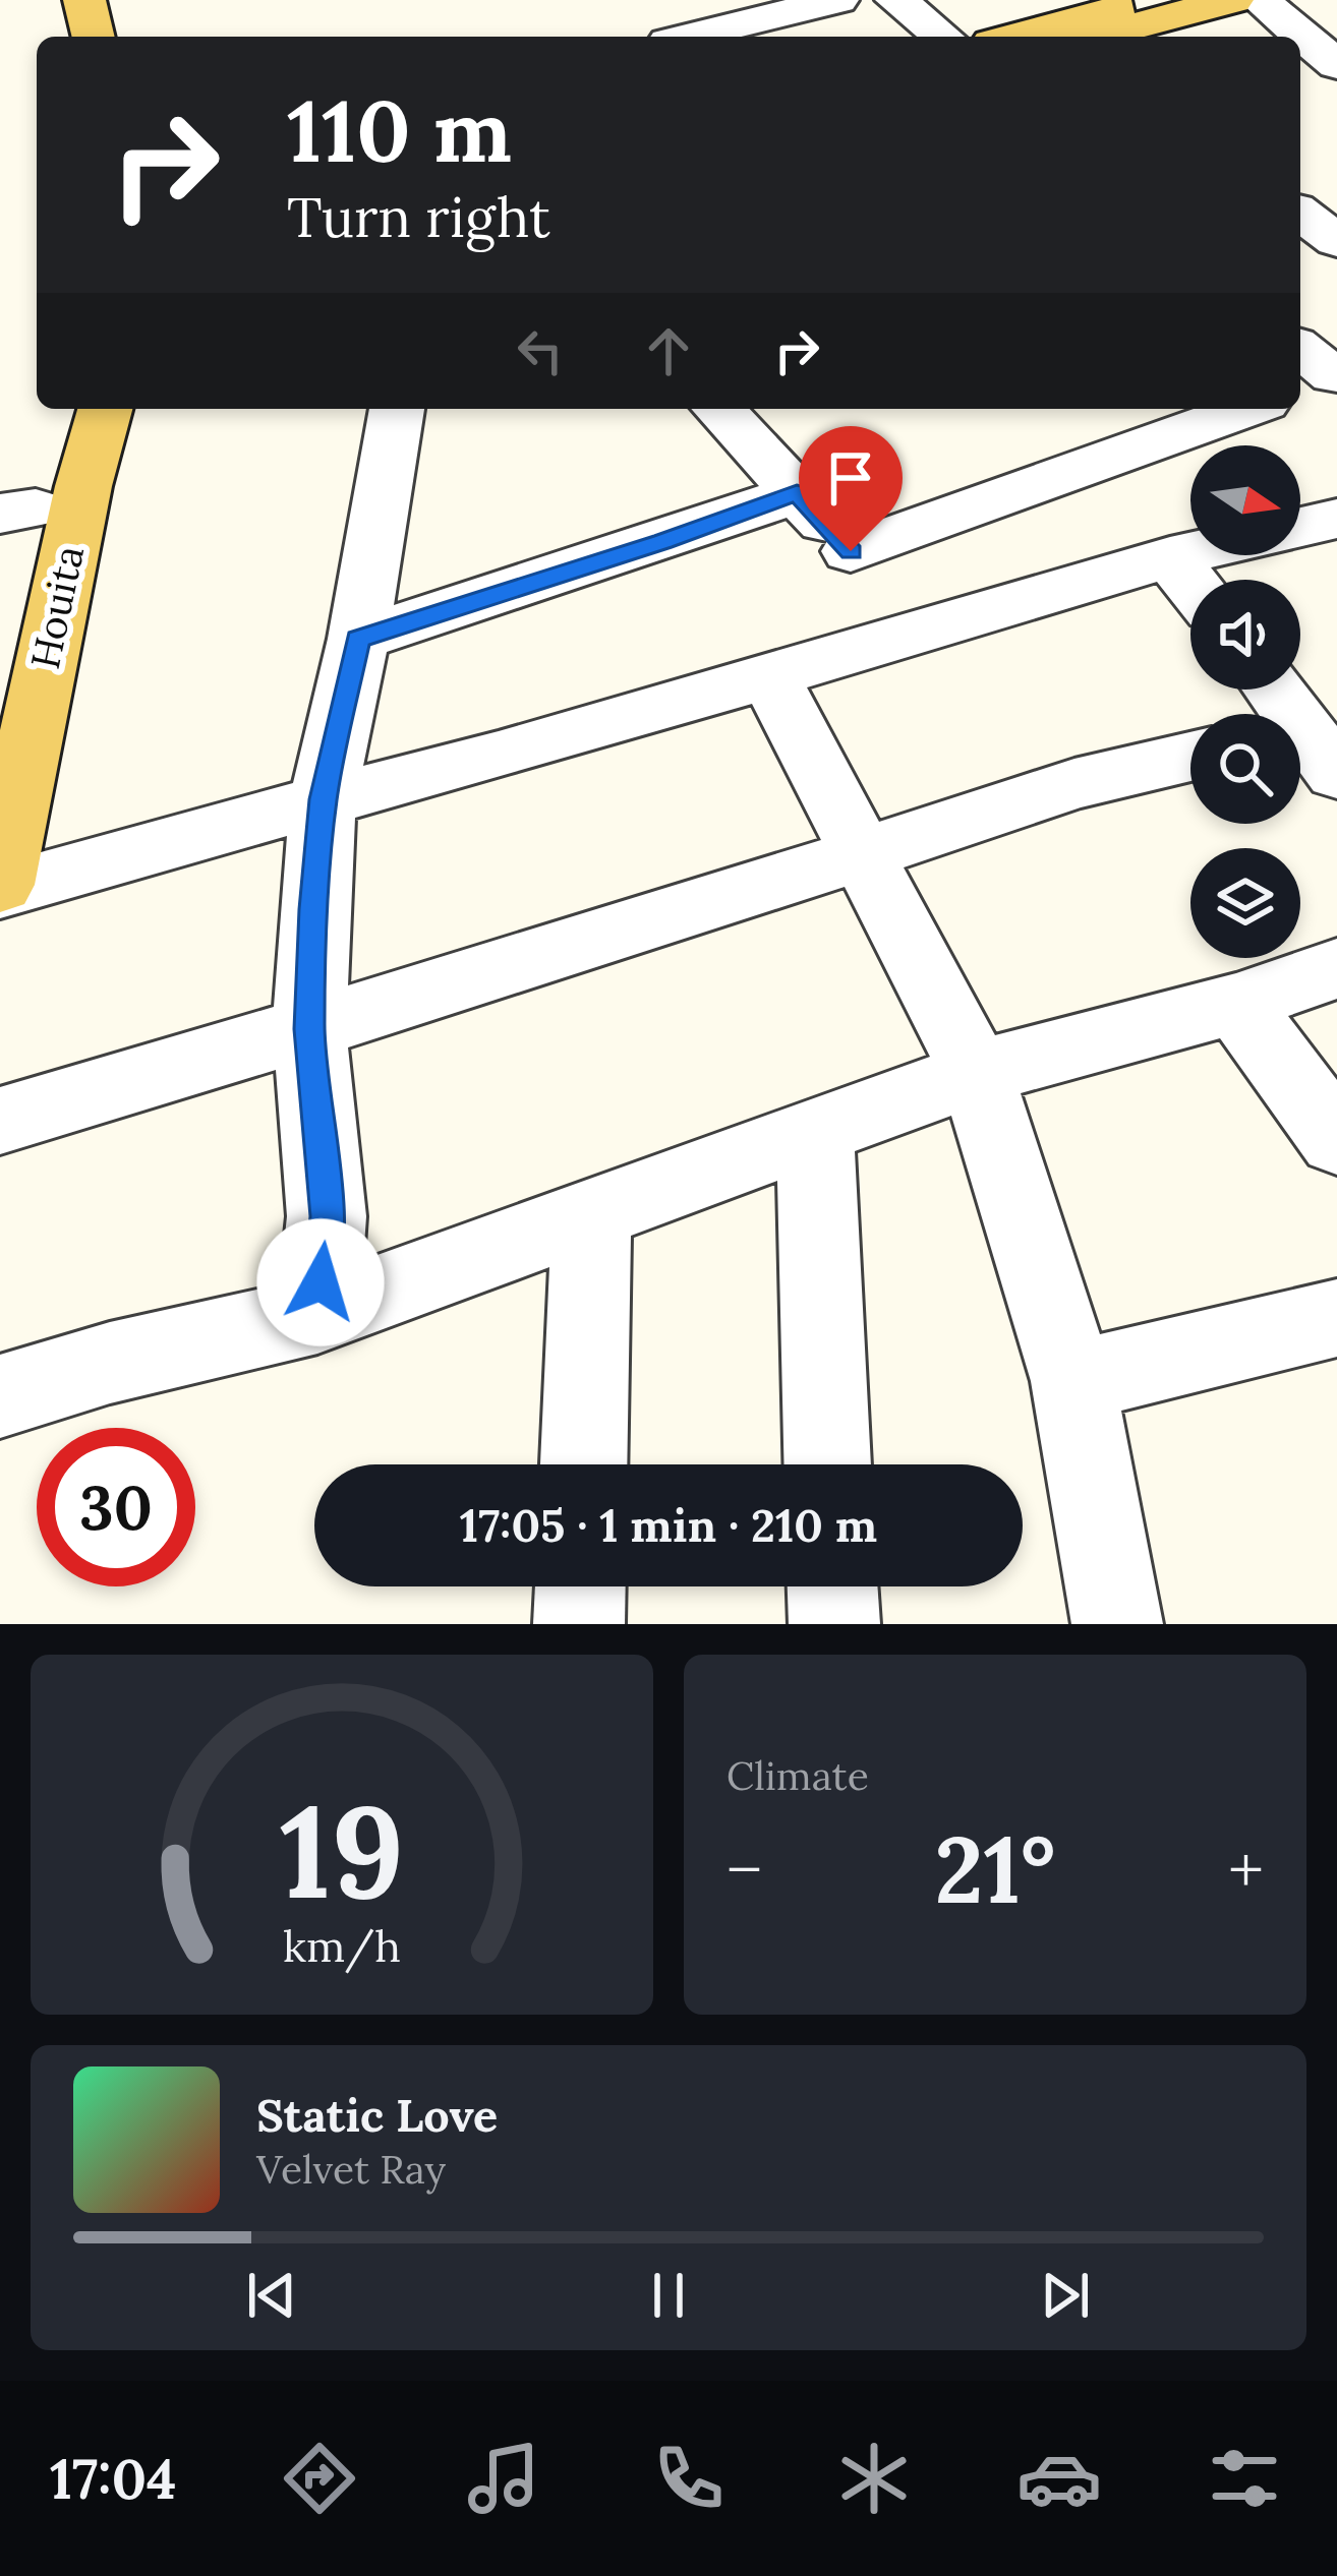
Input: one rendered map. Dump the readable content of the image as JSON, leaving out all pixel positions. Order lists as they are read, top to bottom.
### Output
{
  "streets": {
    "main road": ["Houita"]
  },
  "north": "right",
  "page": {
    "turn": ["110 m", "Turn right"],
    "limit": "30",
    "trip": "17:05 · 1 min · 210 m",
    "tile": "Climate",
    "heat": ["−", "21°", "+"],
    "song": ["Static Love", "Velvet Ray"],
    "tabs": "17:04",
    "gauge": ["19", "km/h"]
  }
}
